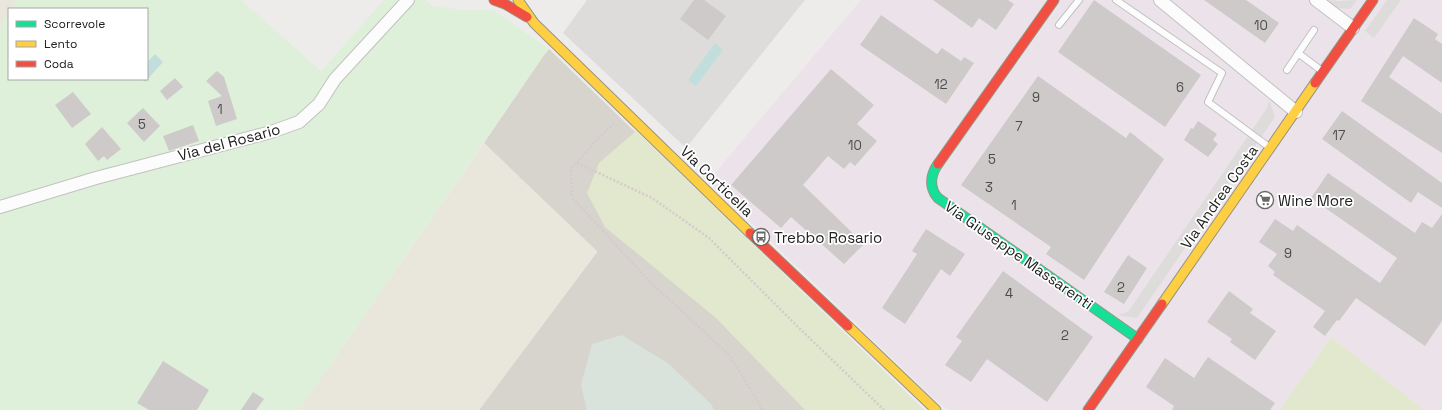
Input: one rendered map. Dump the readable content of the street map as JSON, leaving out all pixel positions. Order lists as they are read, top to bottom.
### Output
{
  "streets": {
    "street": [
      "Via del Rosario",
      "Via Corticella",
      "Via Andrea Costa",
      "Via Giuseppe Massarenti"
    ]
  },
  "crossings": [
    ["Via Andrea Costa", "Via Giuseppe Massarenti"]
  ],
  "places": {
    "supermarket": ["Wine More"],
    "bus stop": ["Trebbo Rosario"]
  },
  "house_numbers": [
    "10",
    "12",
    "6",
    "9",
    "1",
    "5",
    "7",
    "17",
    "10",
    "5",
    "3",
    "1",
    "9",
    "2",
    "4",
    "2"
  ],
  "legend": ["Scorrevole", "Lento", "Coda"]
}
